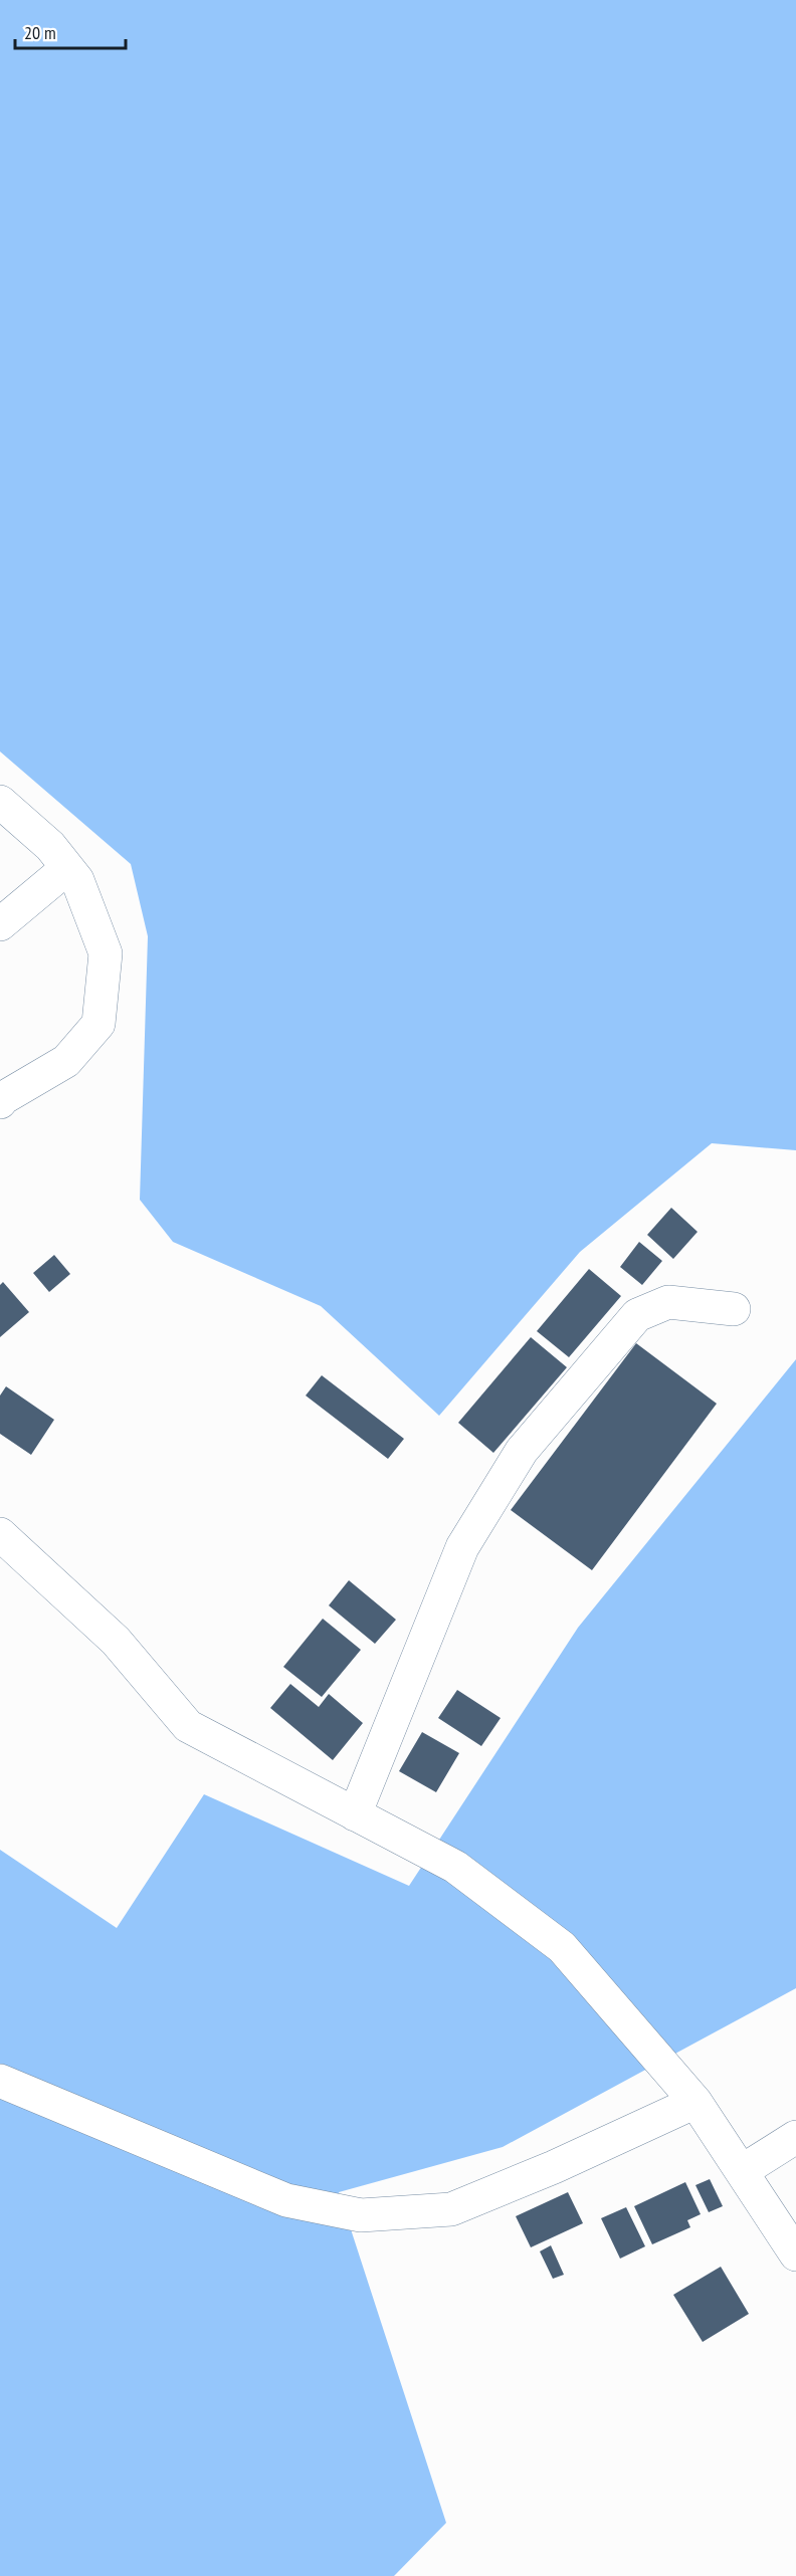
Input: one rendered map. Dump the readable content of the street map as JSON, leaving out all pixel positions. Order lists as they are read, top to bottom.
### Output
{
  "scale_bar": "20 m"
}
